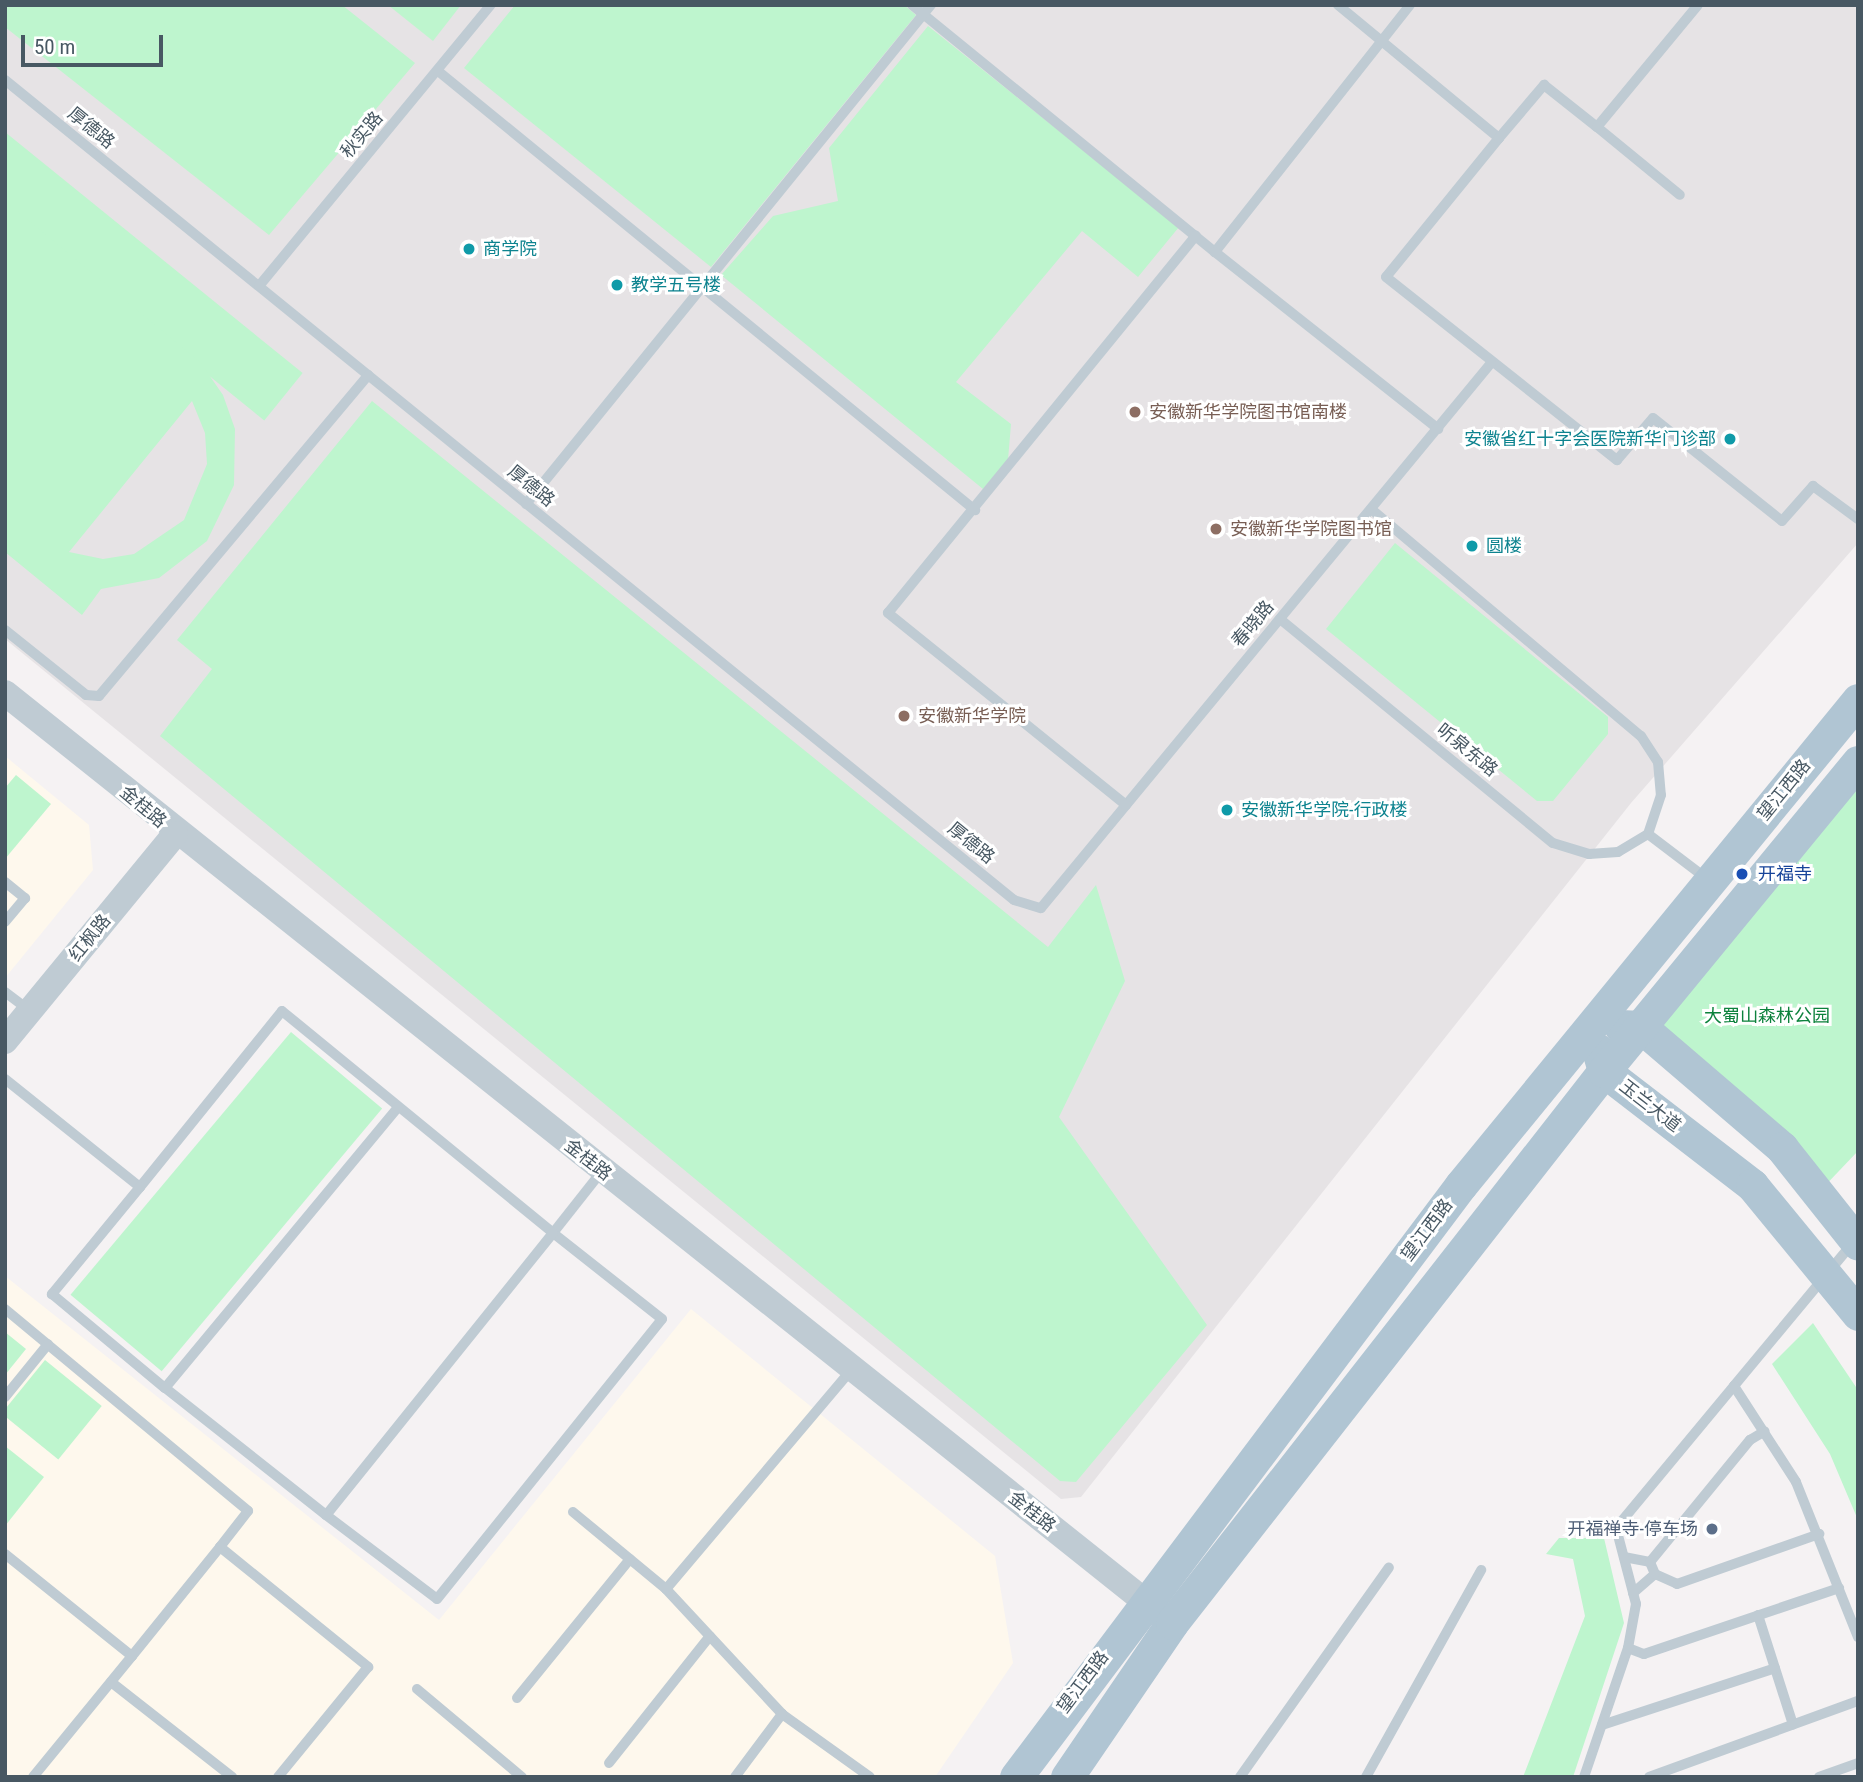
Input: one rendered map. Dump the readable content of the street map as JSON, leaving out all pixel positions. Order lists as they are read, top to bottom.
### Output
{
  "streets": {
    "main road": ["望江西路", "玉兰大道"],
    "street": ["金桂路", "红枫路"],
    "lane": [
      "厚德路",
      "秋实路",
      "春晓路",
      "听泉东路"
    ]
  },
  "crossings": [
    ["厚德路", "秋实路"],
    ["厚德路", "春晓路"],
    ["春晓路", "听泉东路"],
    ["望江西路", "金桂路"],
    ["望江西路", "玉兰大道"],
    ["金桂路", "红枫路"]
  ],
  "parks": ["大蜀山森林公园"],
  "places": [
    "商学院",
    "教学五号楼",
    "安徽新华学院图书馆南楼",
    "安徽省红十字会医院新华门诊部",
    "安徽新华学院图书馆",
    "圆楼",
    "安徽新华学院",
    "安徽新华学院-行政楼",
    "开福寺",
    "开福禅寺-停车场"
  ],
  "scale_bar": "50 m"
}
